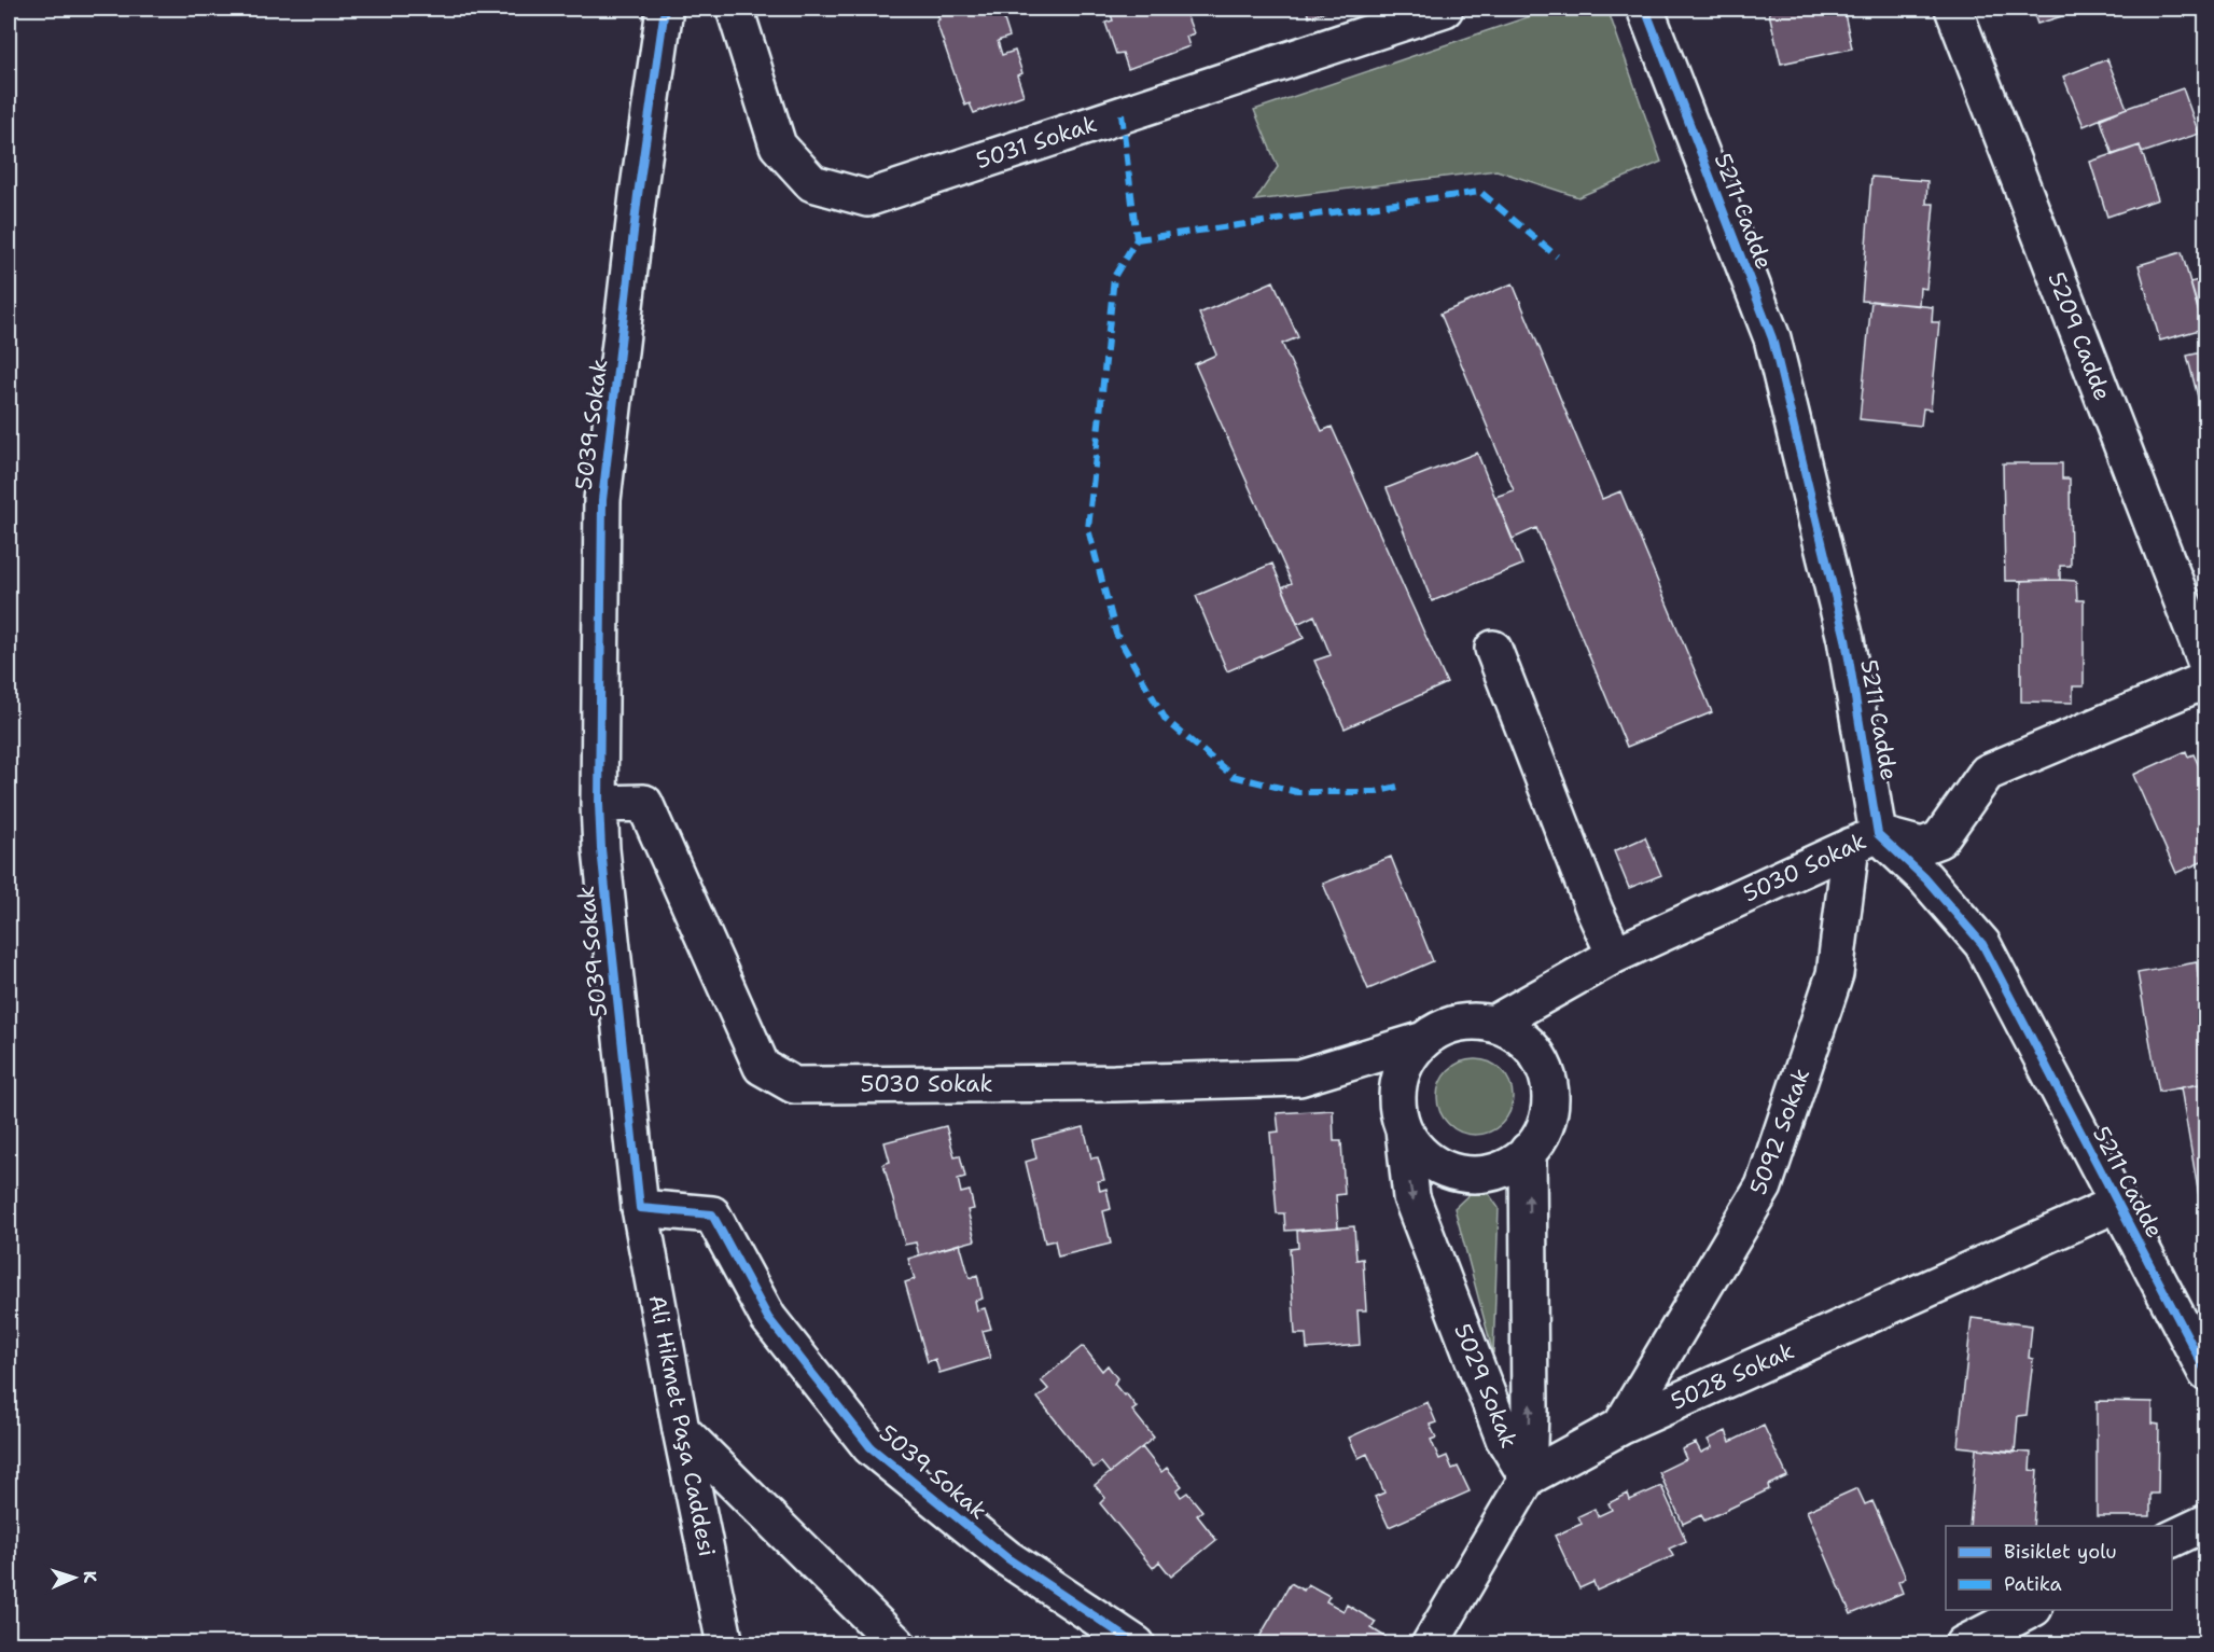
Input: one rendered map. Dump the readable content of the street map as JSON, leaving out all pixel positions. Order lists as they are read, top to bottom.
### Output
{
  "streets": {
    "street": [
      "5031 Sokak",
      "5211 Cadde",
      "5209 Cadde",
      "5039 Sokak",
      "5030 Sokak",
      "5092 Sokak",
      "5028 Sokak",
      "5029 Sokak",
      "Ali Hikmet Paşa Caddesi"
    ]
  },
  "crossings": [
    ["5211 Cadde", "5030 Sokak"],
    ["5211 Cadde", "5092 Sokak"],
    ["5211 Cadde", "5028 Sokak"],
    ["5039 Sokak", "5030 Sokak"],
    ["5039 Sokak", "Ali Hikmet Paşa Caddesi"],
    ["5030 Sokak", "5092 Sokak"],
    ["5030 Sokak", "5029 Sokak"],
    ["5092 Sokak", "5028 Sokak"],
    ["5028 Sokak", "5029 Sokak"]
  ],
  "legend": ["Bisiklet yolu", "Patika"],
  "north": "right"
}
